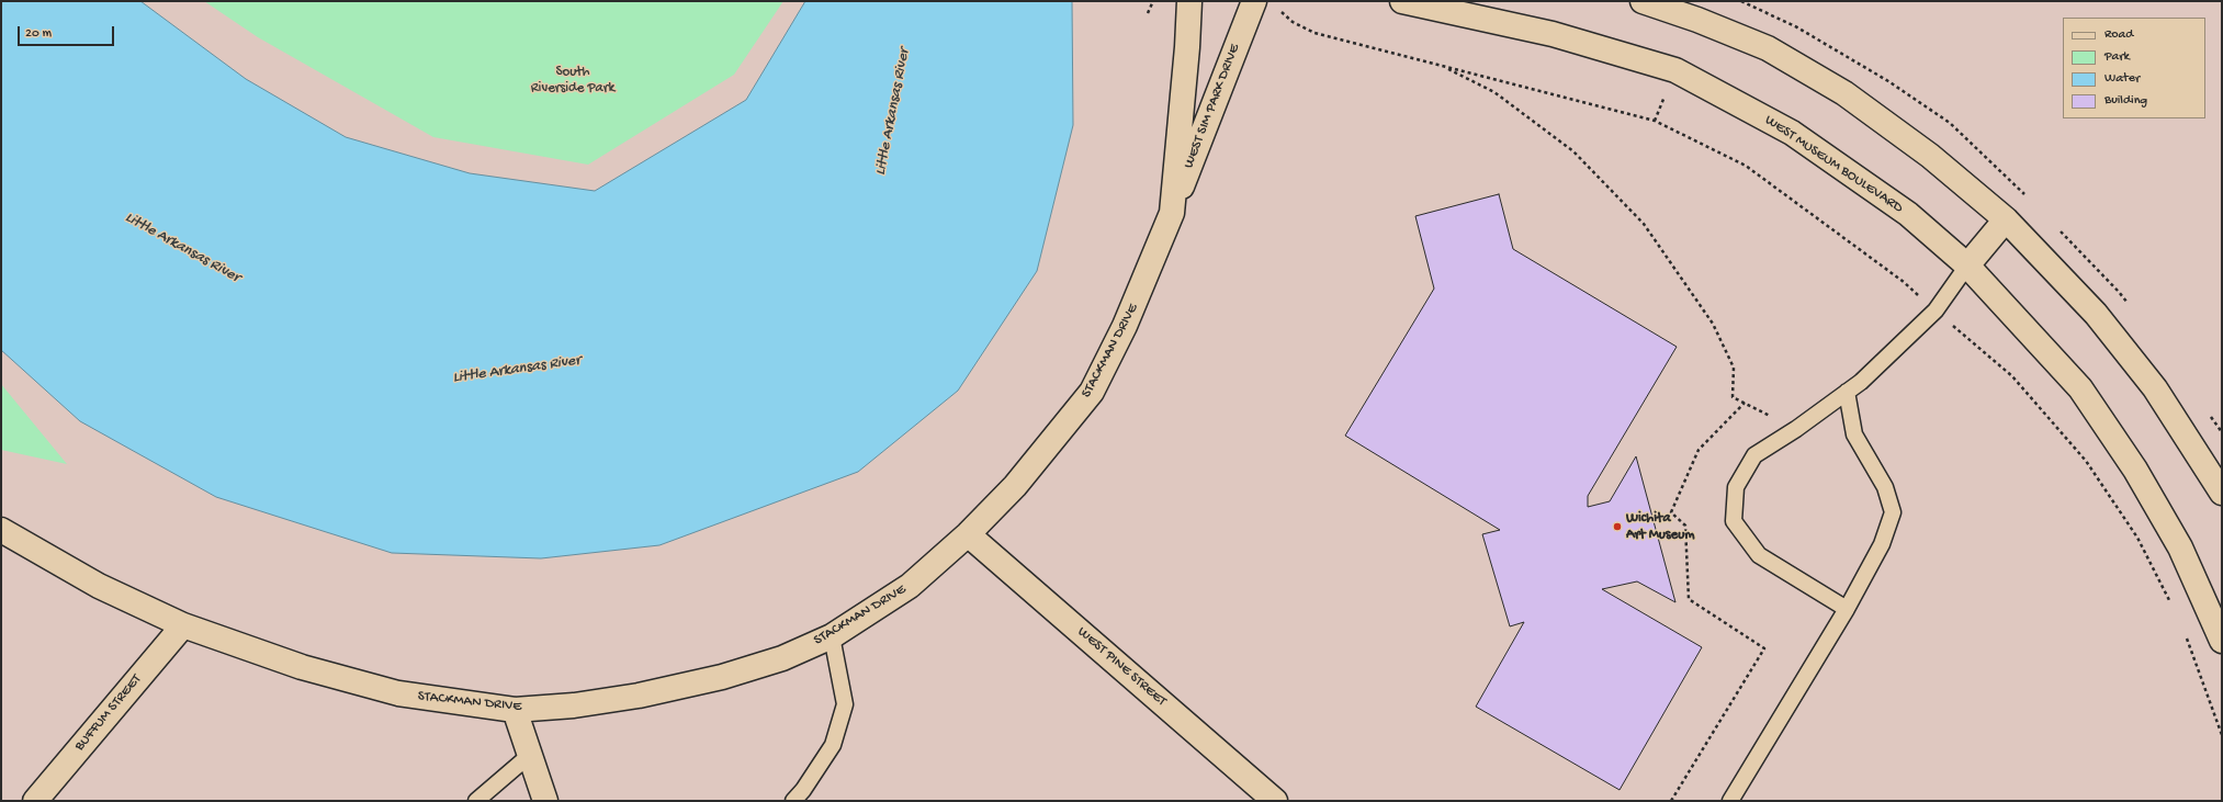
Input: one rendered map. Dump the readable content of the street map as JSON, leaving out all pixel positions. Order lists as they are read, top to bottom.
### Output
{
  "streets": {
    "street": [
      "WEST SIM PARK DRIVE",
      "WEST MUSEUM BOULEVARD",
      "STACKMAN DRIVE",
      "WEST PINE STREET",
      "BUFFUM STREET"
    ]
  },
  "crossings": [
    ["WEST SIM PARK DRIVE", "STACKMAN DRIVE"],
    ["STACKMAN DRIVE", "WEST PINE STREET"],
    ["STACKMAN DRIVE", "BUFFUM STREET"]
  ],
  "water": ["Little Arkansas River"],
  "parks": ["South Riverside Park"],
  "places": ["Wichita Art Museum"],
  "legend": [
    "Road",
    "Park",
    "Water",
    "Building"
  ],
  "scale_bar": "20 m"
}
